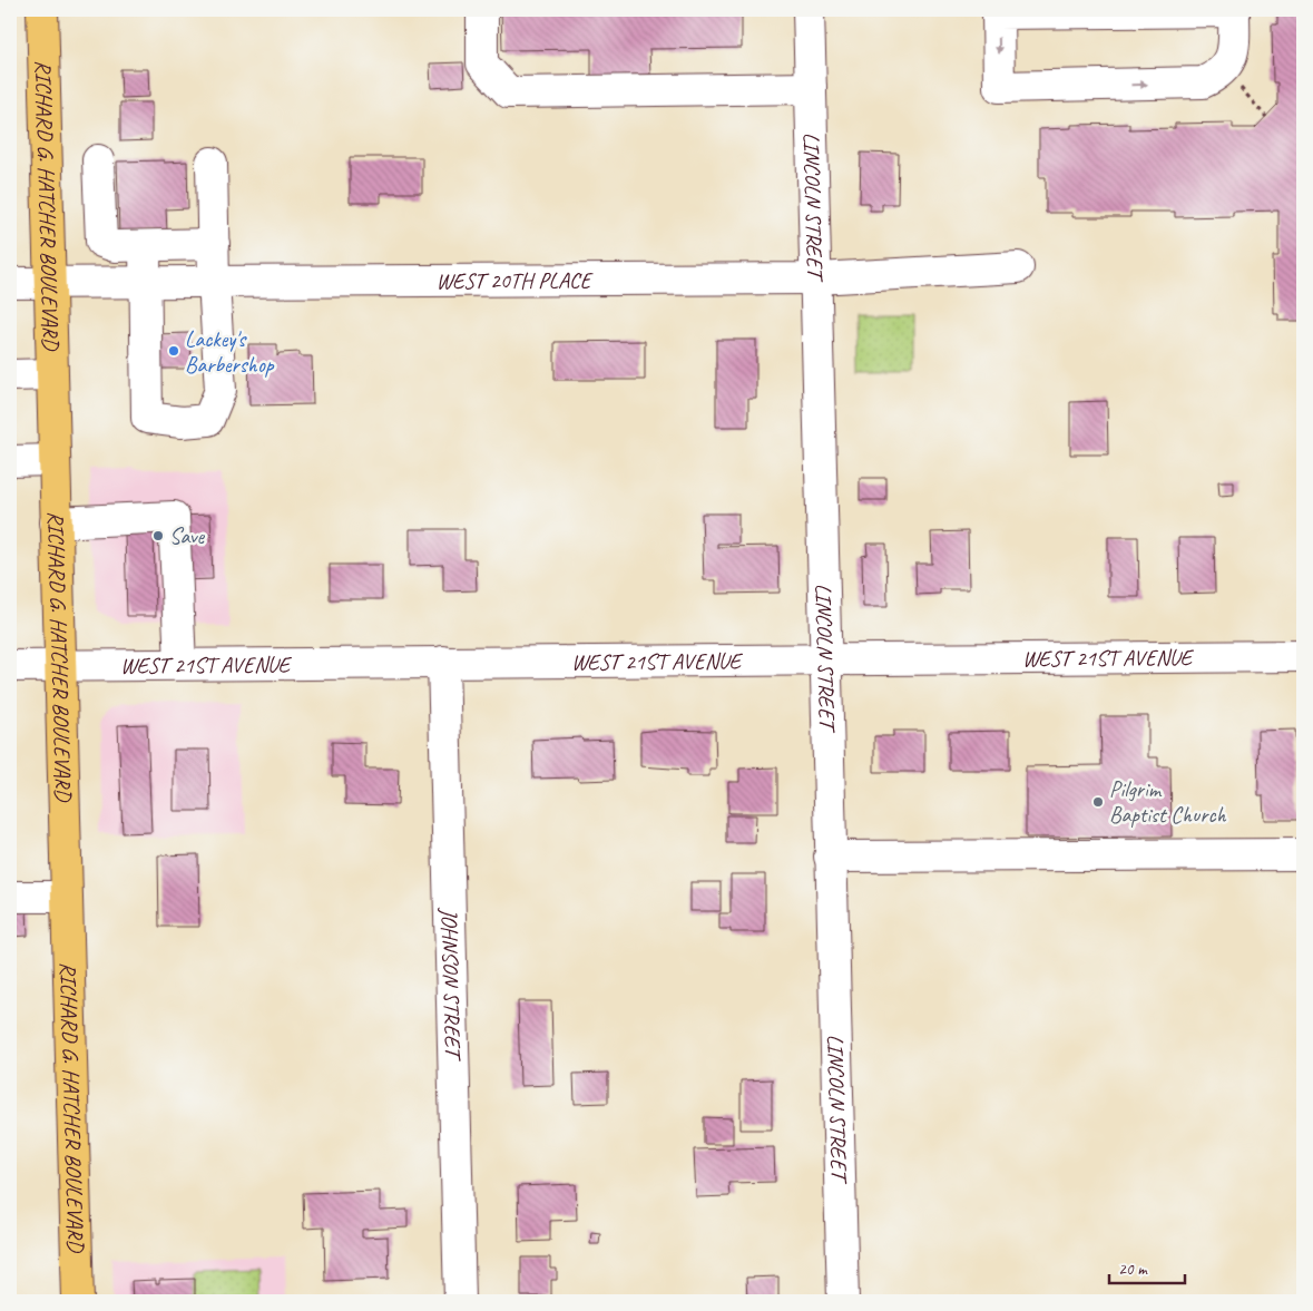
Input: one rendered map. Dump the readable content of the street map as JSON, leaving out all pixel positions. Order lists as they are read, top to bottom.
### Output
{
  "streets": {
    "main road": ["RICHARD G. HATCHER BOULEVARD"],
    "street": [
      "LINCOLN STREET",
      "WEST 20TH PLACE",
      "WEST 21ST AVENUE",
      "JOHNSON STREET"
    ]
  },
  "crossings": [
    ["RICHARD G. HATCHER BOULEVARD", "WEST 20TH PLACE"],
    ["RICHARD G. HATCHER BOULEVARD", "WEST 21ST AVENUE"],
    ["LINCOLN STREET", "WEST 20TH PLACE"],
    ["LINCOLN STREET", "WEST 21ST AVENUE"],
    ["WEST 21ST AVENUE", "JOHNSON STREET"]
  ],
  "places": ["Lackey's Barbershop", "Save", "Pilgrim Baptist Church"],
  "scale_bar": "20 m"
}
